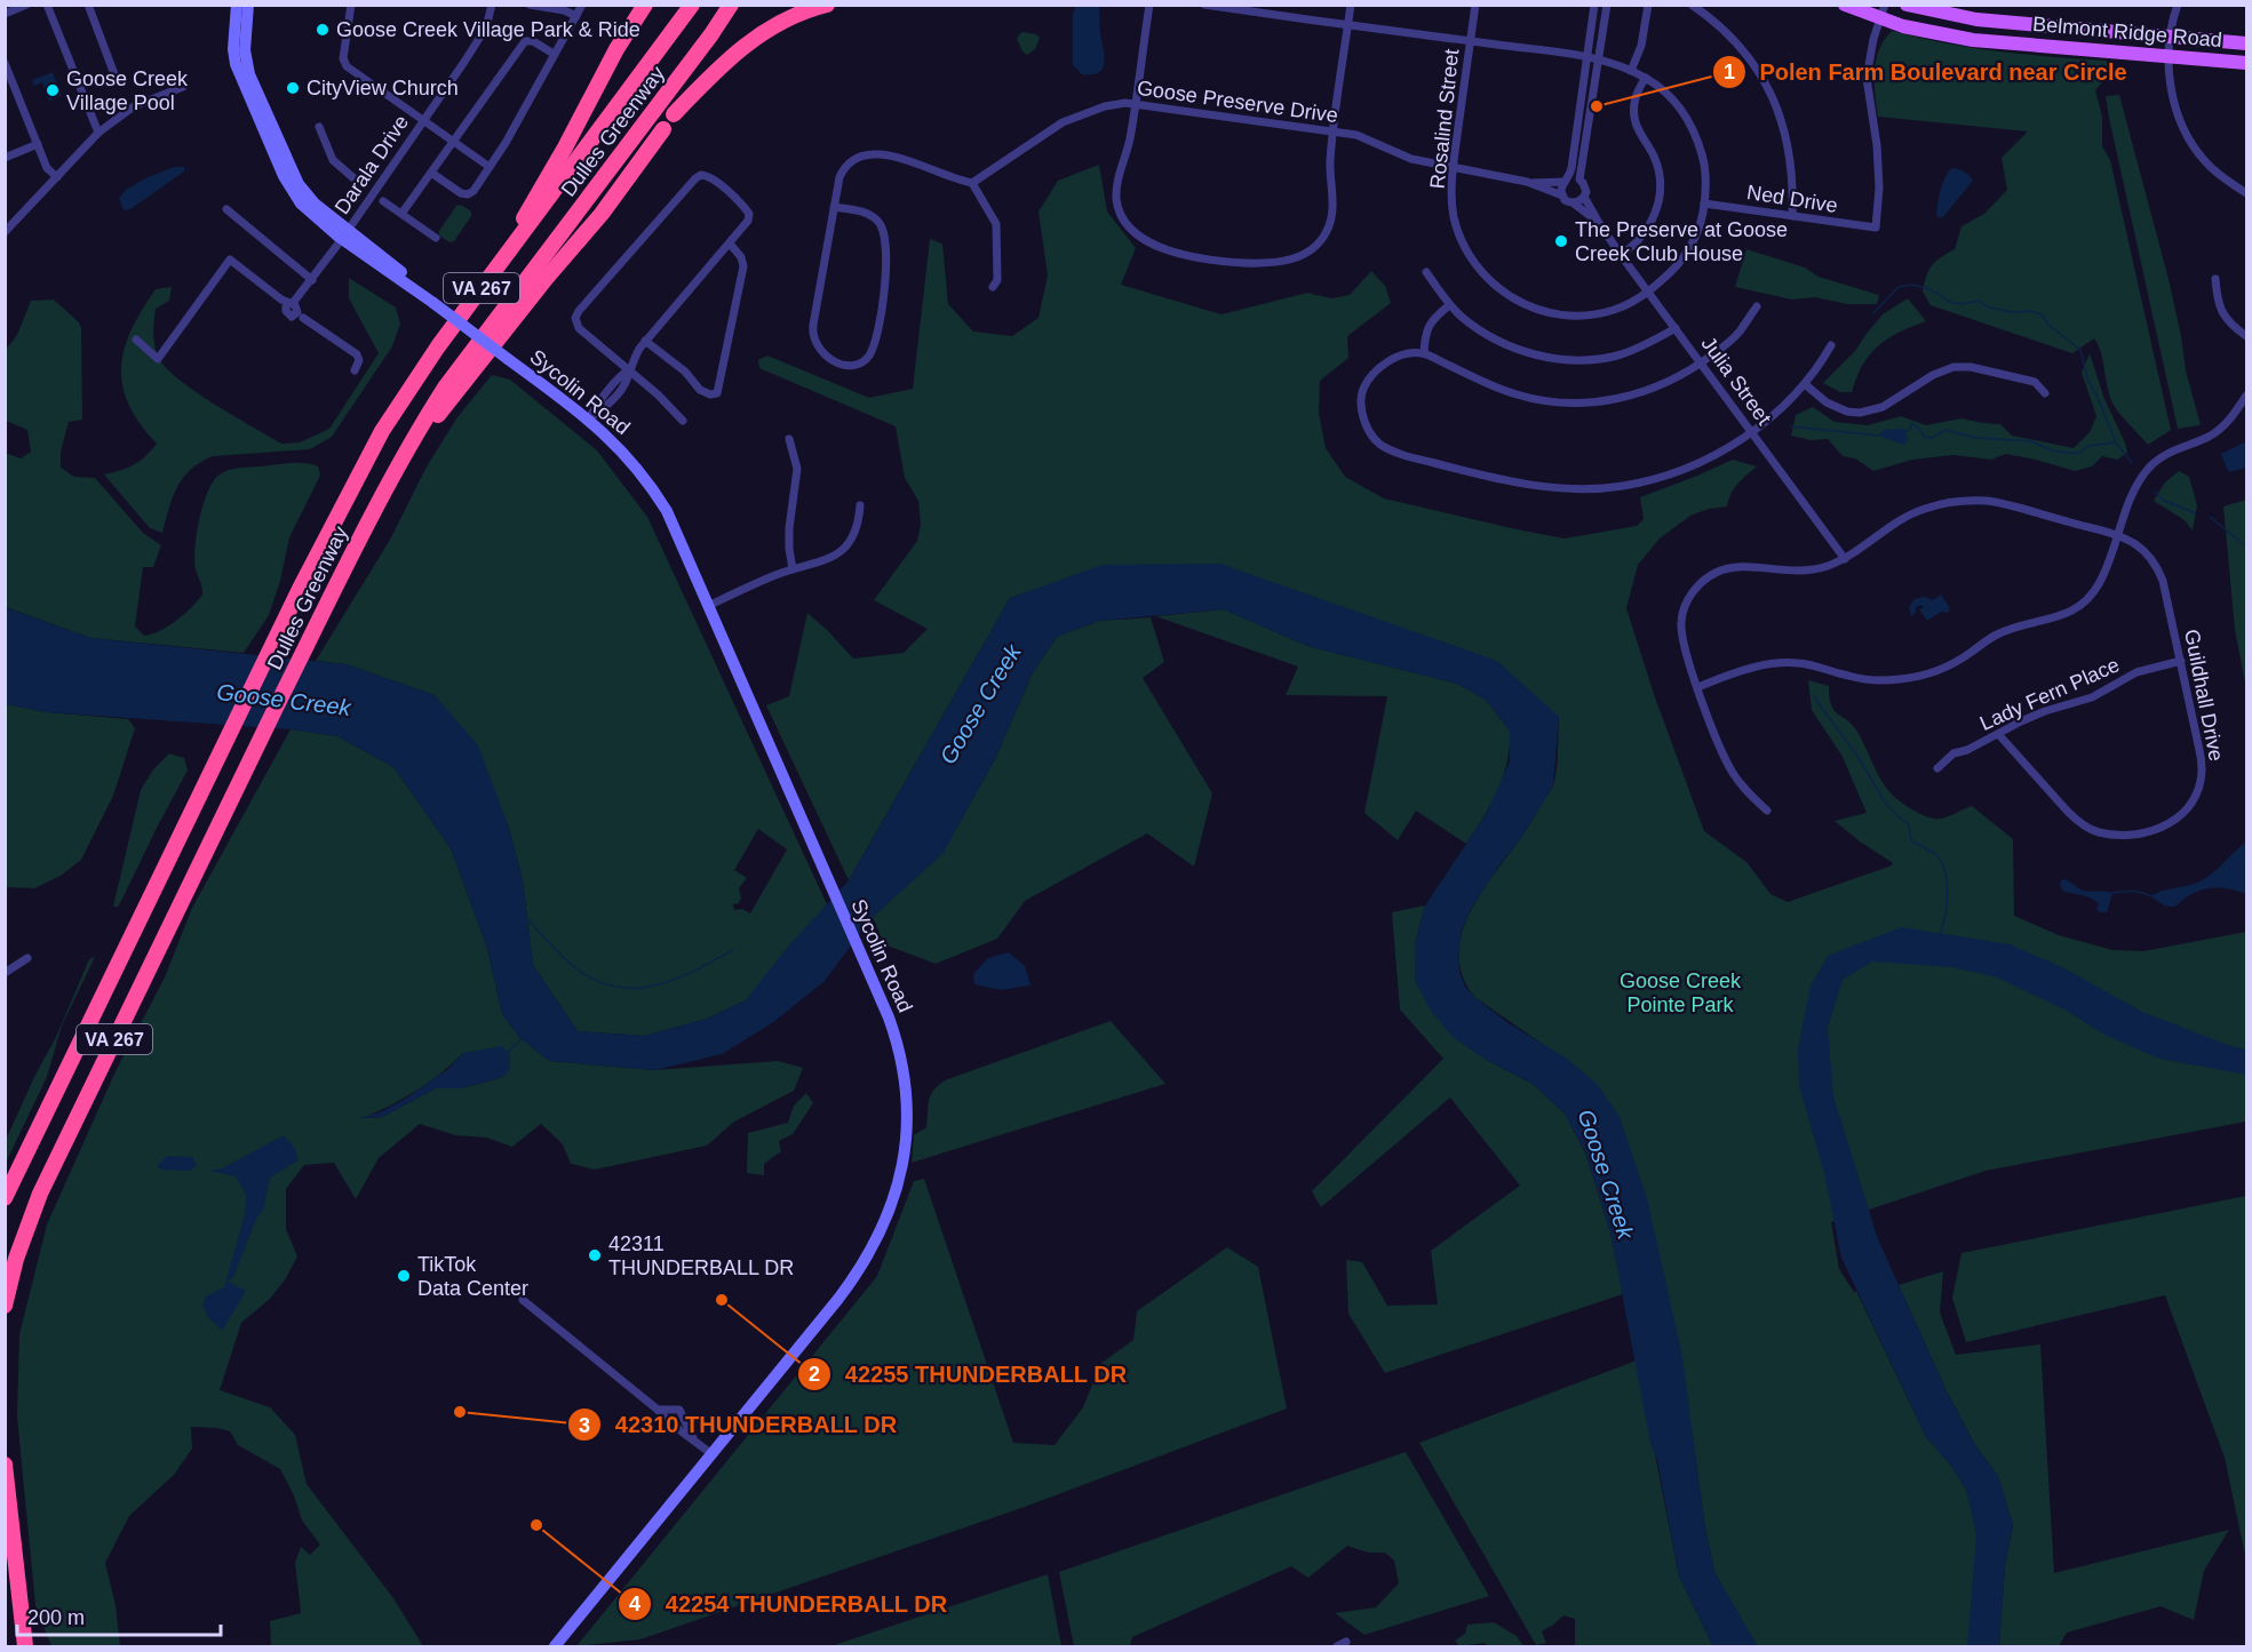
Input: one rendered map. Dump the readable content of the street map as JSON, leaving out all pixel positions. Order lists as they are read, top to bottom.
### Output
{
  "streets": {
    "highway": ["Dulles Greenway", "VA 267"],
    "main road": ["Belmont Ridge Road", "Sycolin Road"],
    "street": [
      "Goose Preserve Drive",
      "Rosalind Street",
      "Darala Drive",
      "Ned Drive",
      "Julia Street",
      "Lady Fern Place",
      "Guildhall Drive"
    ]
  },
  "crossings": [
    ["Belmont Ridge Road", "Ned Drive"],
    ["Goose Preserve Drive", "Rosalind Street"],
    ["Rosalind Street", "Ned Drive"],
    ["Rosalind Street", "Julia Street"],
    ["Darala Drive", "Sycolin Road"],
    ["Julia Street", "Guildhall Drive"],
    ["Lady Fern Place", "Guildhall Drive"]
  ],
  "water": ["Goose Creek"],
  "parks": ["Goose Creek Pointe Park"],
  "places": [
    "Goose Creek Village Park & Ride",
    "CityView Church",
    "Goose Creek Village Pool",
    "Polen Farm Boulevard near Circle",
    "The Preserve at Goose Creek Club House",
    "42311 THUNDERBALL DR",
    "TikTok Data Center",
    "42255 THUNDERBALL DR",
    "42310 THUNDERBALL DR",
    "42254 THUNDERBALL DR"
  ],
  "scale_bar": "200 m"
}
